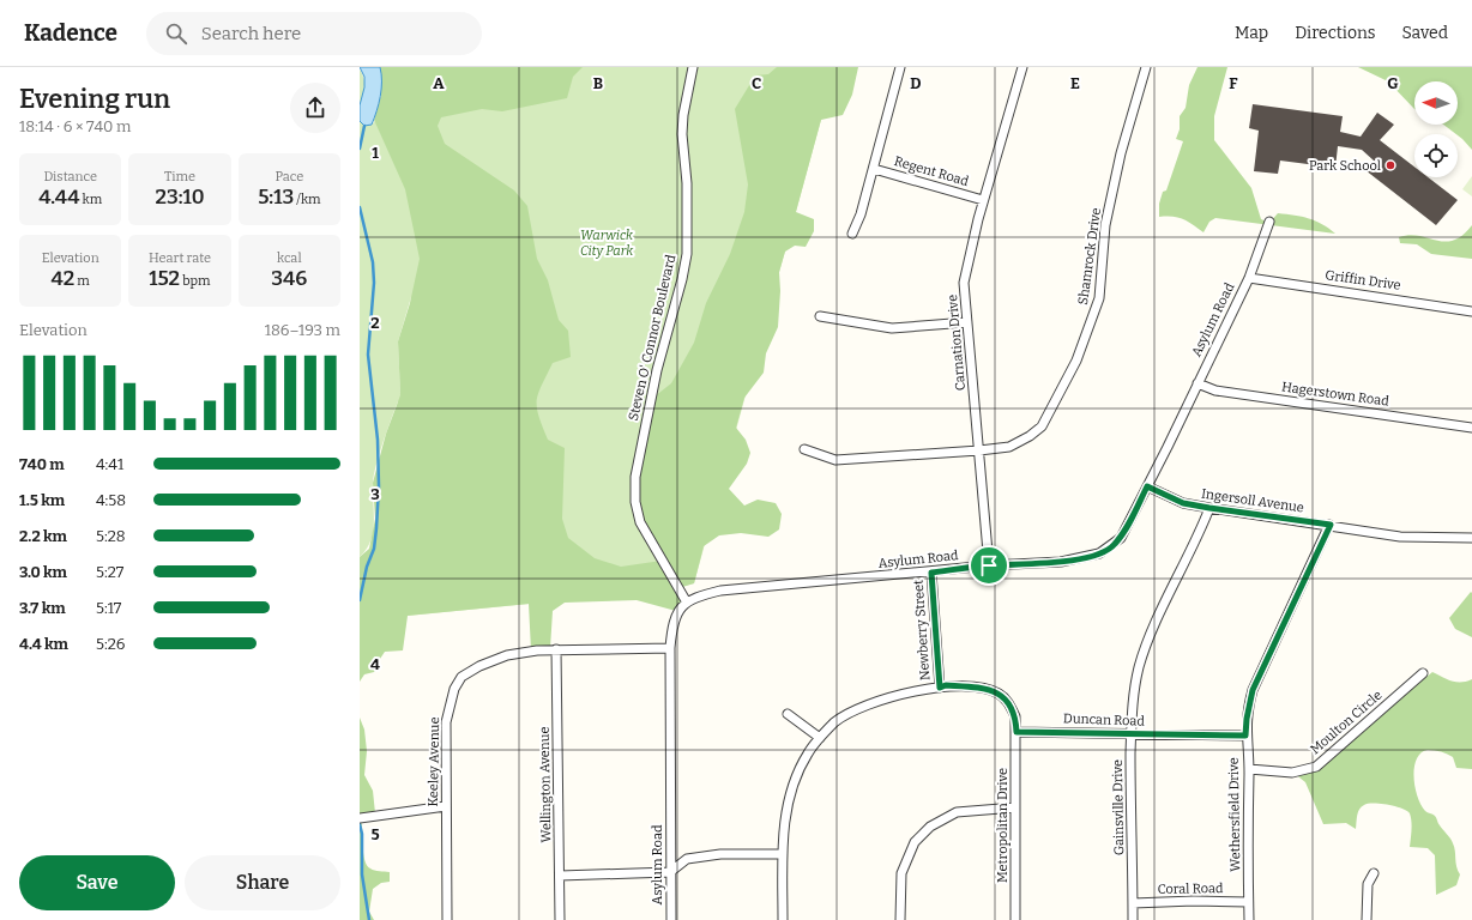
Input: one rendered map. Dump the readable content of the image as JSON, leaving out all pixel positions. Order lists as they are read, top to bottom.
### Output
{
  "streets": {
    "street": [
      "Regent Road",
      "Shamrock Drive",
      "Griffin Drive",
      "Asylum Road",
      "Steven O' Connor Boulevard",
      "Carnation Drive",
      "Hagerstown Road",
      "Ingersoll Avenue",
      "Newberry Street",
      "Duncan Road",
      "Moulton Circle",
      "Keeley Avenue",
      "Wellington Avenue",
      "Gainsville Drive",
      "Wethersfield Drive",
      "Metropolitan Drive",
      "Coral Road"
    ]
  },
  "crossings": [
    ["Regent Road", "Carnation Drive"],
    ["Shamrock Drive", "Carnation Drive"],
    ["Griffin Drive", "Asylum Road"],
    ["Asylum Road", "Steven O' Connor Boulevard"],
    ["Asylum Road", "Carnation Drive"],
    ["Asylum Road", "Hagerstown Road"],
    ["Asylum Road", "Ingersoll Avenue"],
    ["Asylum Road", "Newberry Street"],
    ["Asylum Road", "Keeley Avenue"],
    ["Ingersoll Avenue", "Gainsville Drive"],
    ["Ingersoll Avenue", "Wethersfield Drive"],
    ["Duncan Road", "Gainsville Drive"],
    ["Duncan Road", "Wethersfield Drive"],
    ["Duncan Road", "Metropolitan Drive"],
    ["Moulton Circle", "Wethersfield Drive"],
    ["Keeley Avenue", "Wellington Avenue"],
    ["Gainsville Drive", "Coral Road"],
    ["Wethersfield Drive", "Coral Road"]
  ],
  "parks": ["Warwick City Park"],
  "places": ["Park School"],
  "north": "left",
  "page": {
    "header": "Kadence",
    "search": "Search here",
    "nav": ["Map", "Directions", "Saved"],
    "heading": ["Evening run", "18:14 · 6 × 740 m"],
    "stats": [
      ["Distance", "4.44 km"],
      ["Time", "23:10"],
      ["Pace", "5:13 /km"],
      ["Elevation", "42 m"],
      ["Heart rate", "152 bpm"],
      ["kcal", "346"]
    ],
    "chart": ["Elevation", "186–193 m"],
    "list": [
      {
        "name": "740 m",
        "note": "4:41"
      },
      {
        "name": "1.5 km",
        "note": "4:58"
      },
      {
        "name": "2.2 km",
        "note": "5:28"
      },
      {
        "name": "3.0 km",
        "note": "5:27"
      },
      {
        "name": "3.7 km",
        "note": "5:17"
      },
      {
        "name": "4.4 km",
        "note": "5:26"
      }
    ],
    "buttons": ["Save", "Share"]
  },
  "grid": {
    "columns": [
      "A",
      "B",
      "C",
      "D",
      "E",
      "F",
      "G"
    ],
    "rows": [
      "1",
      "2",
      "3",
      "4",
      "5"
    ]
  }
}
